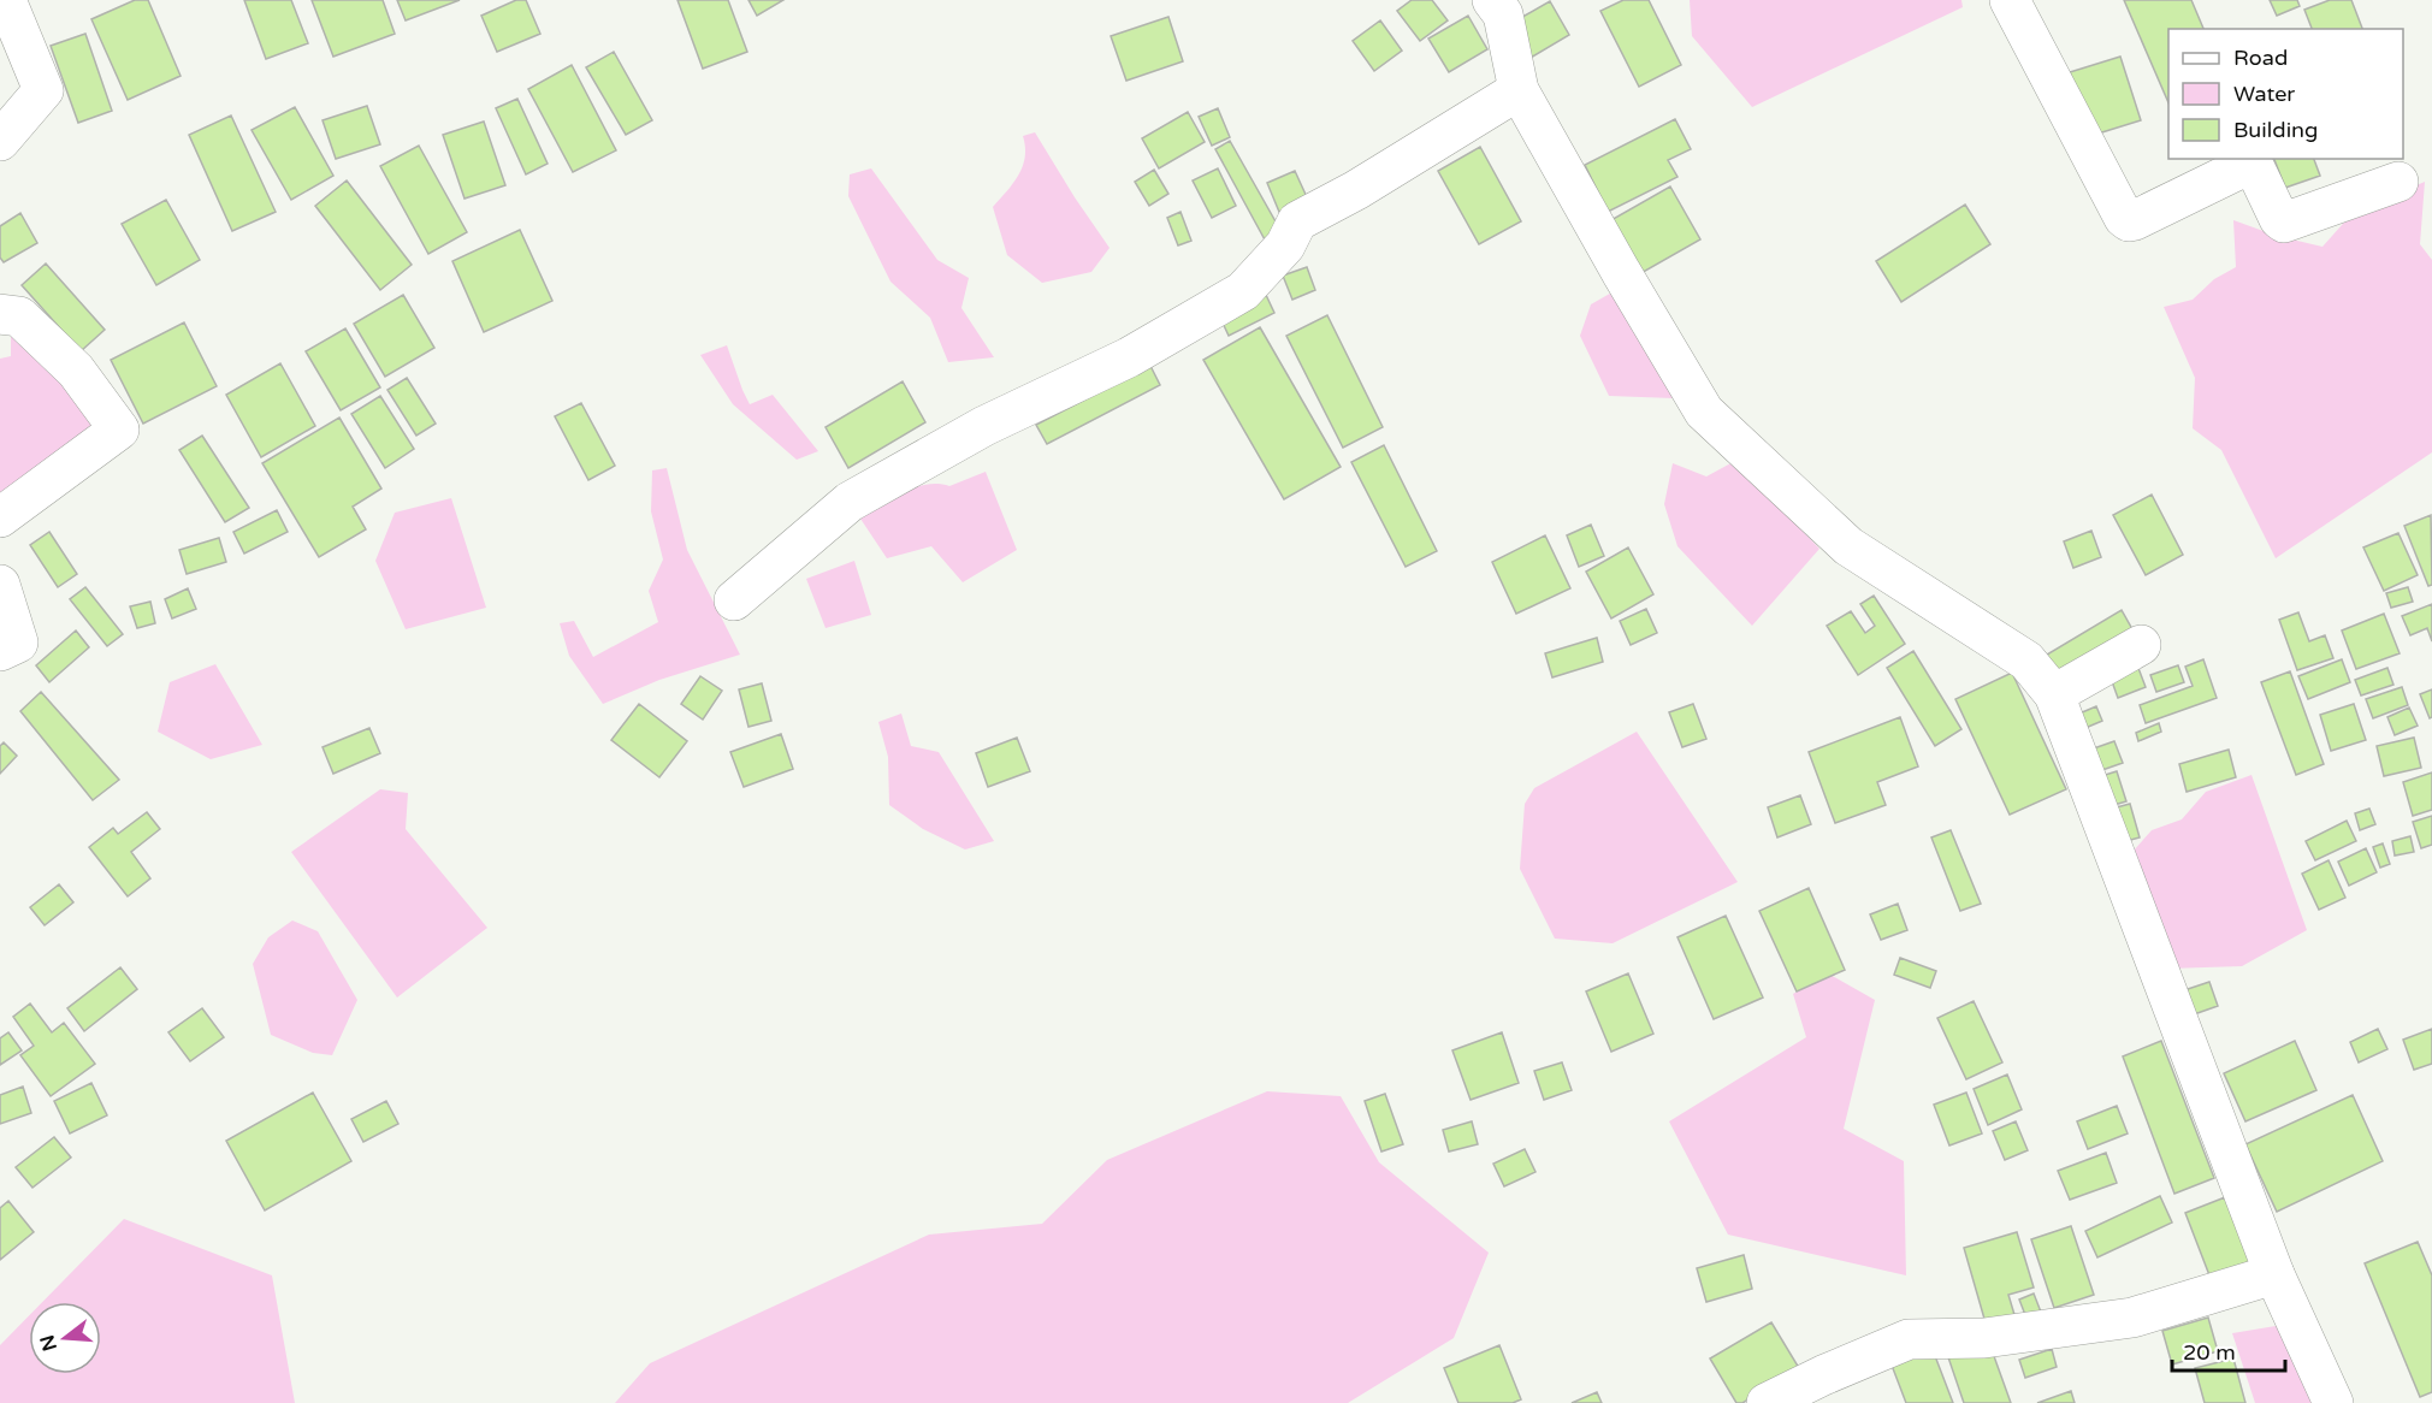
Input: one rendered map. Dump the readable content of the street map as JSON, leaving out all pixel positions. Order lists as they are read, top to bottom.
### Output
{
  "legend": ["Road", "Water", "Building"],
  "scale_bar": "20 m",
  "north": "left"
}
